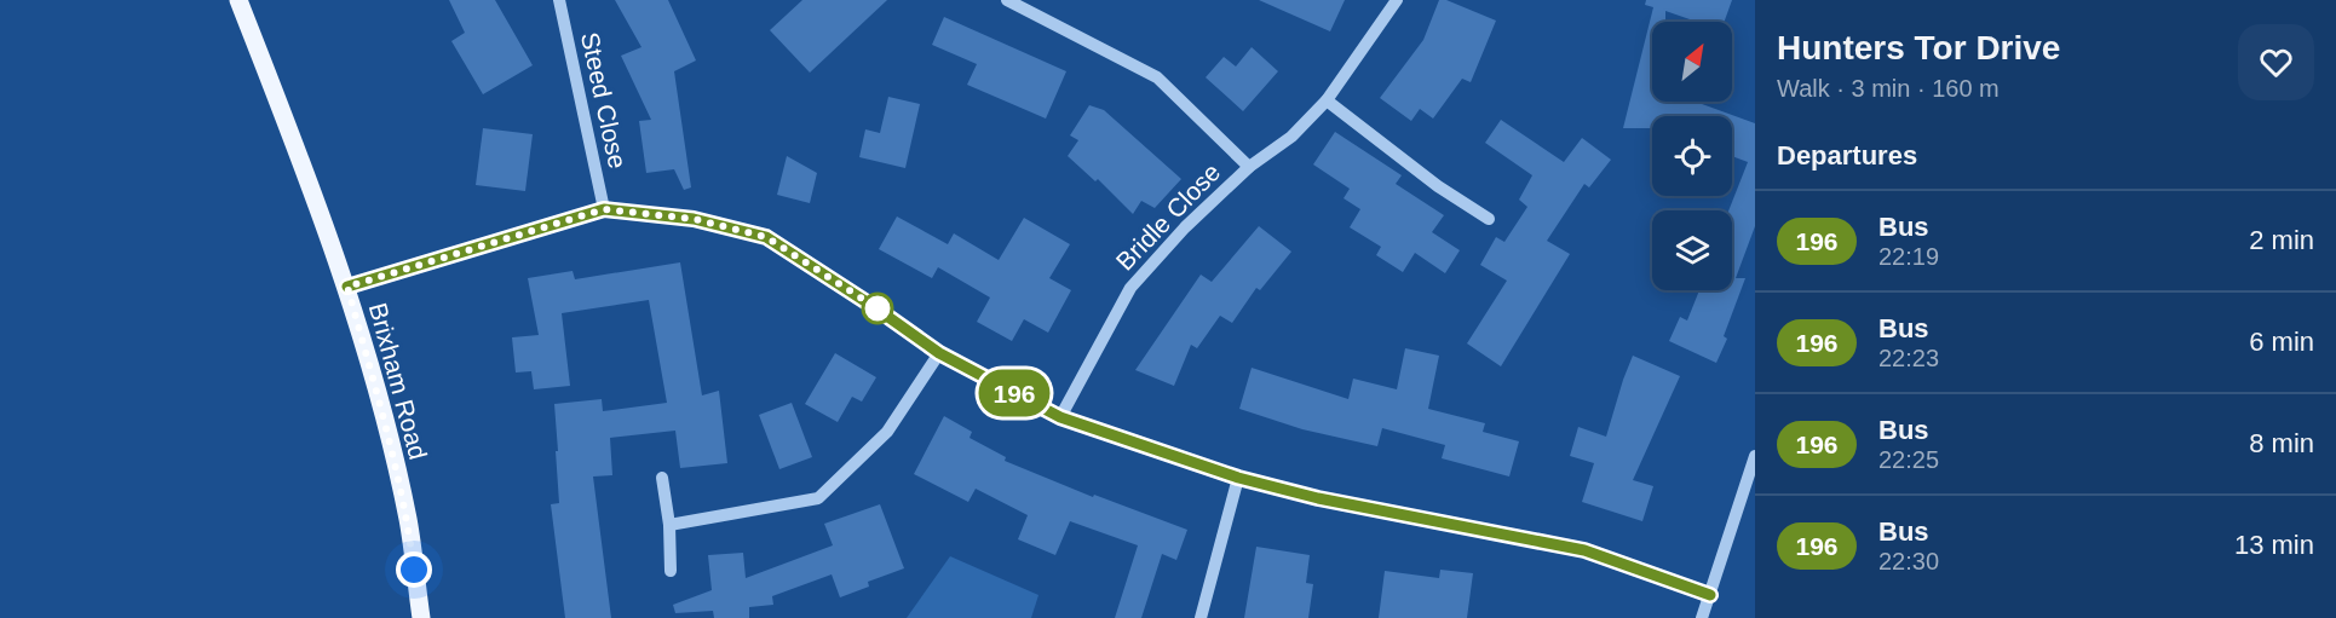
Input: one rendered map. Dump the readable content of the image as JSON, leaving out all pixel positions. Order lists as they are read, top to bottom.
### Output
{
  "streets": {
    "main road": ["Brixham Road"],
    "street": ["Steed Close", "Bridle Close"]
  },
  "lines": ["bus line 196"],
  "north": "top right",
  "page": {
    "on_map": "196",
    "heading": [
      ["Hunters Tor Drive", "Walk · 3 min · 160 m"],
      "Departures"
    ],
    "list": [
      {
        "mark": "196",
        "name": "Bus",
        "note": "22:19",
        "value": "2 min"
      },
      {
        "mark": "196",
        "name": "Bus",
        "note": "22:23",
        "value": "6 min"
      },
      {
        "mark": "196",
        "name": "Bus",
        "note": "22:25",
        "value": "8 min"
      },
      {
        "mark": "196",
        "name": "Bus",
        "note": "22:30",
        "value": "13 min"
      }
    ]
  }
}
